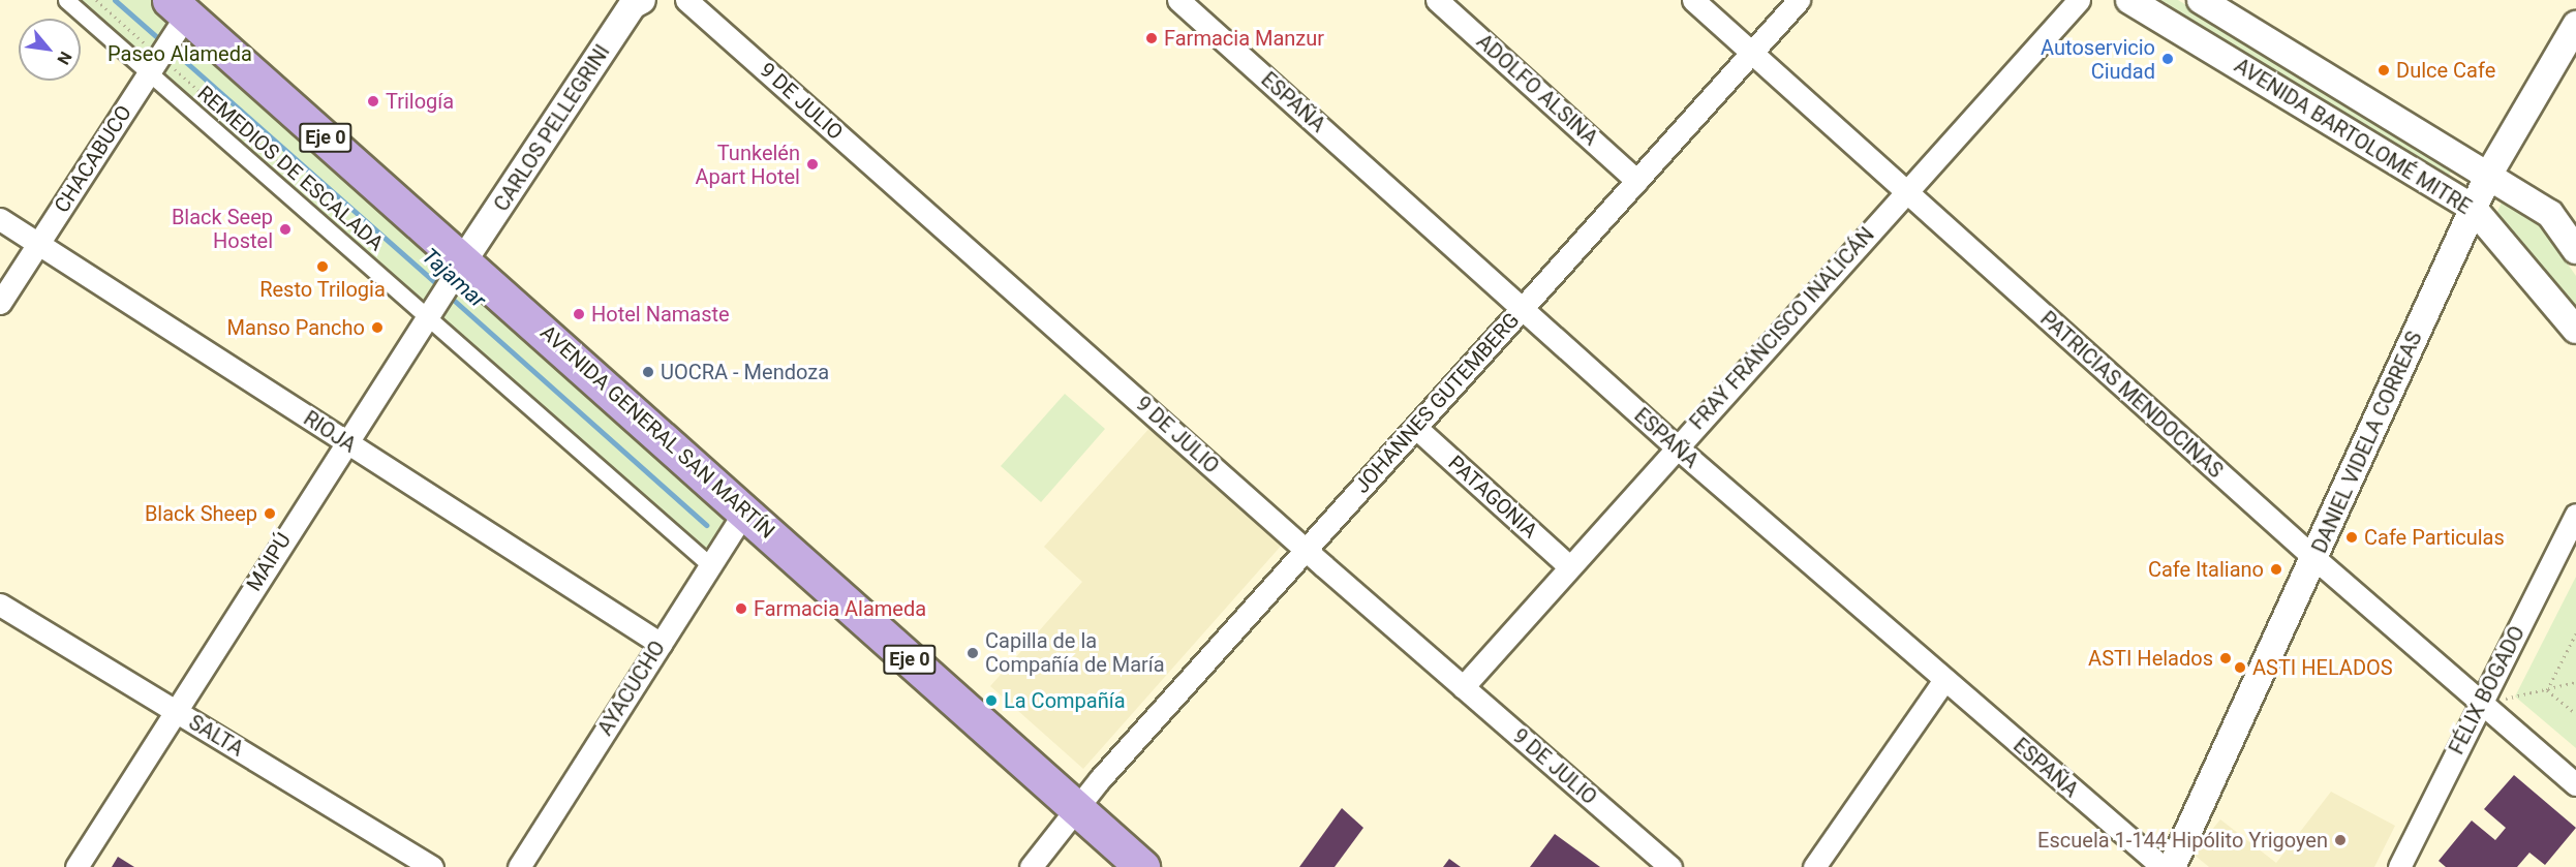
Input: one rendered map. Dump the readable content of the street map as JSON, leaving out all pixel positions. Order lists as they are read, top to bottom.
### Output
{
  "streets": {
    "main road": ["Eje 0", "AVENIDA GENERAL SAN MARTÍN"],
    "street": [
      "ADOLFO ALSINA",
      "9 DE JULIO",
      "ESPAÑA",
      "CARLOS PELLEGRINI",
      "AVENIDA BARTOLOMÉ MITRE",
      "CHACABUCO",
      "REMEDIOS DE ESCALADA",
      "FRAY FRANCISCO INALICÁN",
      "PATRICIAS MENDOCINAS",
      "JOHANNES GUTEMBERG",
      "RIOJA",
      "DANIEL VIDELA CORREAS",
      "PATAGONIA",
      "MAIPÚ",
      "AYACUCHO",
      "FÉLIX BOGADO",
      "SALTA"
    ]
  },
  "crossings": [
    ["ADOLFO ALSINA", "JOHANNES GUTEMBERG"],
    ["9 DE JULIO", "FRAY FRANCISCO INALICÁN"],
    ["9 DE JULIO", "JOHANNES GUTEMBERG"],
    ["ESPAÑA", "FRAY FRANCISCO INALICÁN"],
    ["ESPAÑA", "JOHANNES GUTEMBERG"],
    ["CARLOS PELLEGRINI", "AVENIDA GENERAL SAN MARTÍN"],
    ["CARLOS PELLEGRINI", "MAIPÚ"],
    ["AVENIDA BARTOLOMÉ MITRE", "DANIEL VIDELA CORREAS"],
    ["CHACABUCO", "REMEDIOS DE ESCALADA"],
    ["CHACABUCO", "RIOJA"],
    ["CHACABUCO", "AVENIDA GENERAL SAN MARTÍN"],
    ["REMEDIOS DE ESCALADA", "MAIPÚ"],
    ["REMEDIOS DE ESCALADA", "AYACUCHO"],
    ["FRAY FRANCISCO INALICÁN", "PATRICIAS MENDOCINAS"],
    ["FRAY FRANCISCO INALICÁN", "PATAGONIA"],
    ["PATRICIAS MENDOCINAS", "JOHANNES GUTEMBERG"],
    ["PATRICIAS MENDOCINAS", "DANIEL VIDELA CORREAS"],
    ["PATRICIAS MENDOCINAS", "FÉLIX BOGADO"],
    ["JOHANNES GUTEMBERG", "AVENIDA GENERAL SAN MARTÍN"],
    ["JOHANNES GUTEMBERG", "PATAGONIA"],
    ["RIOJA", "MAIPÚ"],
    ["RIOJA", "AYACUCHO"],
    ["AVENIDA GENERAL SAN MARTÍN", "MAIPÚ"],
    ["AVENIDA GENERAL SAN MARTÍN", "AYACUCHO"],
    ["MAIPÚ", "SALTA"]
  ],
  "water": ["Tajamar"],
  "parks": ["Paseo Alameda"],
  "places": [
    "Farmacia Manzur",
    "Autoservicio Ciudad",
    "Dulce Cafe",
    "Trilogía",
    "Tunkelén Apart Hotel",
    "Black Seep Hostel",
    "Resto Trilogia",
    "Hotel Namaste",
    "Manso Pancho",
    "UOCRA - Mendoza",
    "Black Sheep",
    "Cafe Particulas",
    "Cafe Italiano",
    "Farmacia Alameda",
    "Capilla de la Compañía de María",
    "ASTI Helados",
    "ASTI HELADOS",
    "La Compañía",
    "Escuela 1-144 Hipólito Yrigoyen"
  ],
  "north": "bottom right"
}
